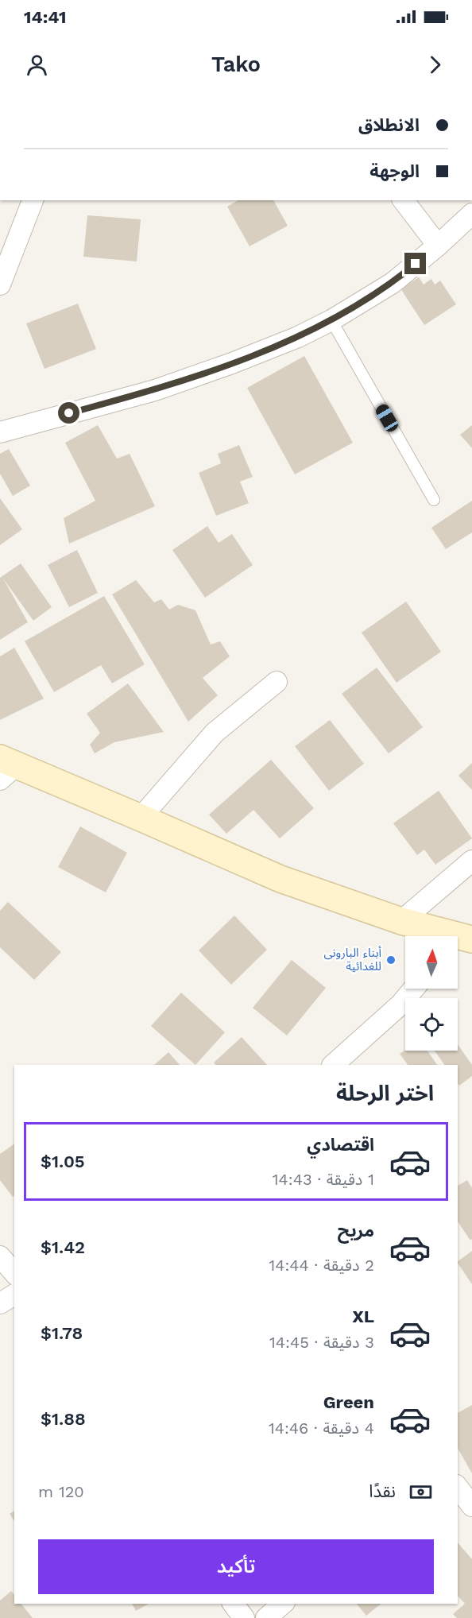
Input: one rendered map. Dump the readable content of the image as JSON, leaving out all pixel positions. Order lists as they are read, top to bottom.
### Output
{
  "places": ["أبناء البارونى للغدائية"],
  "north": "top",
  "page": {
    "status": "14:41",
    "header": "Tako",
    "banner": ["الانطلاق", "الوجهة"],
    "heading": "اختر الرحلة",
    "list": [
      {
        "name": "اقتصادي",
        "note": "1 دقيقة · 14:43",
        "value": "$1.05"
      },
      {
        "name": "مريح",
        "note": "2 دقيقة · 14:44",
        "value": "$1.42"
      },
      {
        "name": "XL",
        "note": "3 دقيقة · 14:45",
        "value": "$1.78"
      },
      {
        "name": "Green",
        "note": "4 دقيقة · 14:46",
        "value": "$1.88"
      }
    ],
    "pay": ["نقدًا", "120 m"],
    "buttons": "تأكيد"
  }
}
